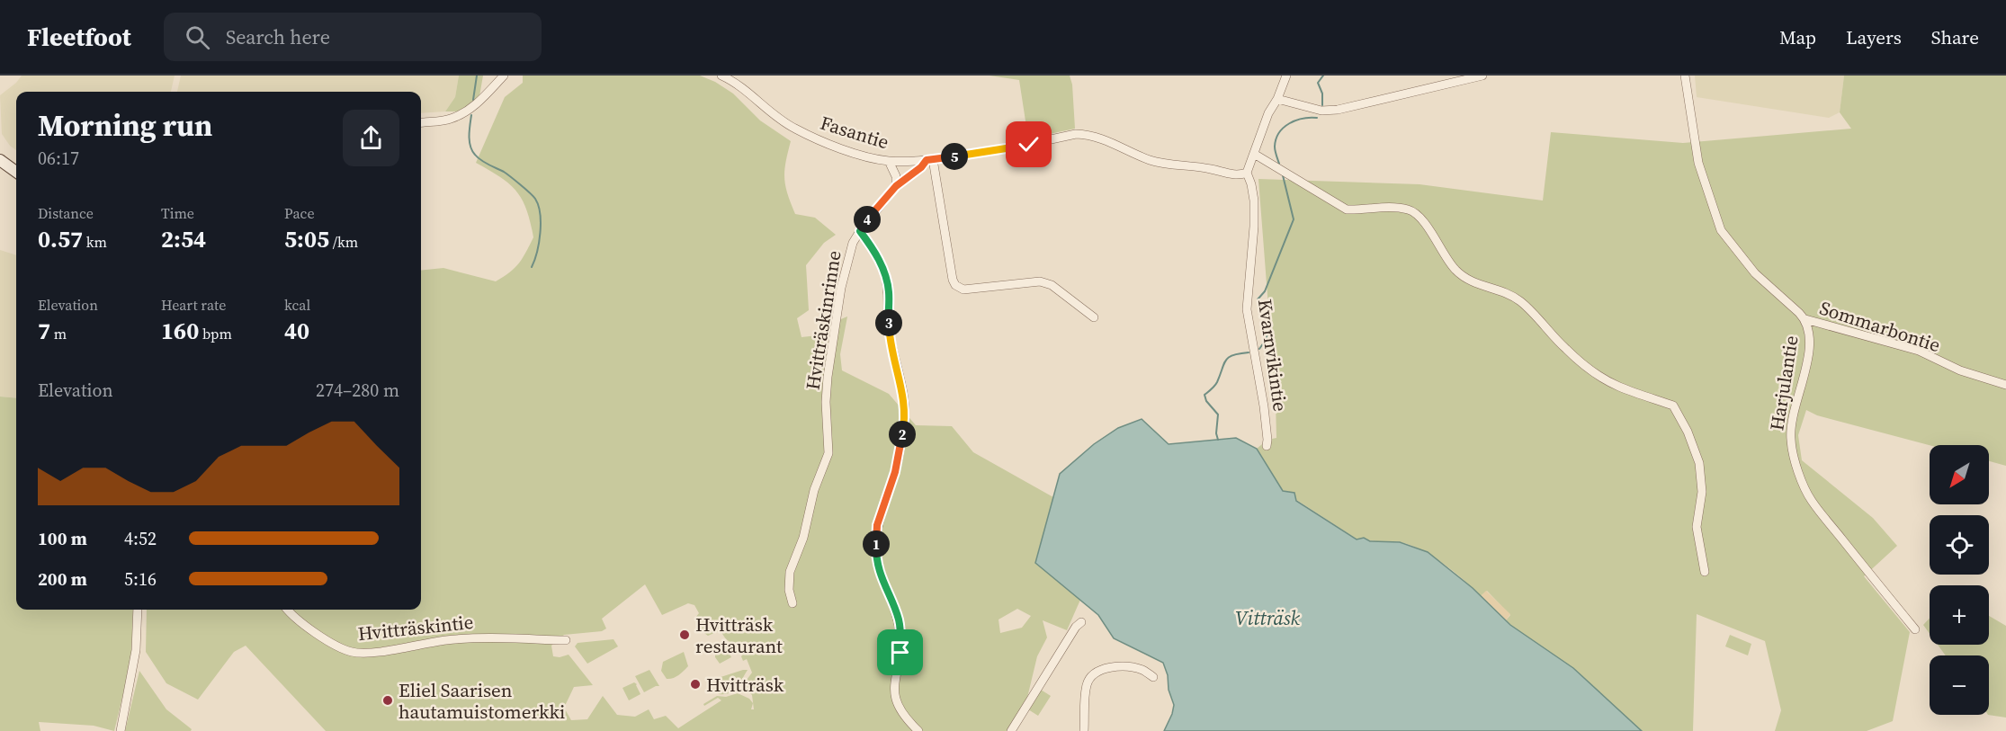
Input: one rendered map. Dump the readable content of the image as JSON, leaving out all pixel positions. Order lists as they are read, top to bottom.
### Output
{
  "streets": {
    "street": [
      "Fasantie",
      "Hvitträskinrinne",
      "Sommarbontie",
      "Kvarnvikintie",
      "Harjulantie",
      "Hvitträskintie"
    ]
  },
  "crossings": [
    ["Fasantie", "Hvitträskinrinne"],
    ["Fasantie", "Kvarnvikintie"],
    ["Sommarbontie", "Harjulantie"]
  ],
  "water": ["Vitträsk"],
  "places": ["Hvitträsk restaurant", "Hvitträsk", "Eliel Saarisen hautamuistomerkki"],
  "north": "bottom left",
  "page": {
    "header": "Fleetfoot",
    "search": "Search here",
    "nav": ["Map", "Layers", "Share"],
    "heading": ["Morning run", "06:17"],
    "pins": [
      "5",
      "4",
      "3",
      "2",
      "1"
    ],
    "stats": [
      ["Distance", "0.57 km"],
      ["Time", "2:54"],
      ["Pace", "5:05 /km"],
      ["Elevation", "7 m"],
      ["Heart rate", "160 bpm"],
      ["kcal", "40"]
    ],
    "chart": ["Elevation", "274–280 m"],
    "map_buttons": ["+", "−"],
    "list": [
      {
        "name": "100 m",
        "note": "4:52"
      },
      {
        "name": "200 m",
        "note": "5:16"
      }
    ]
  }
}
